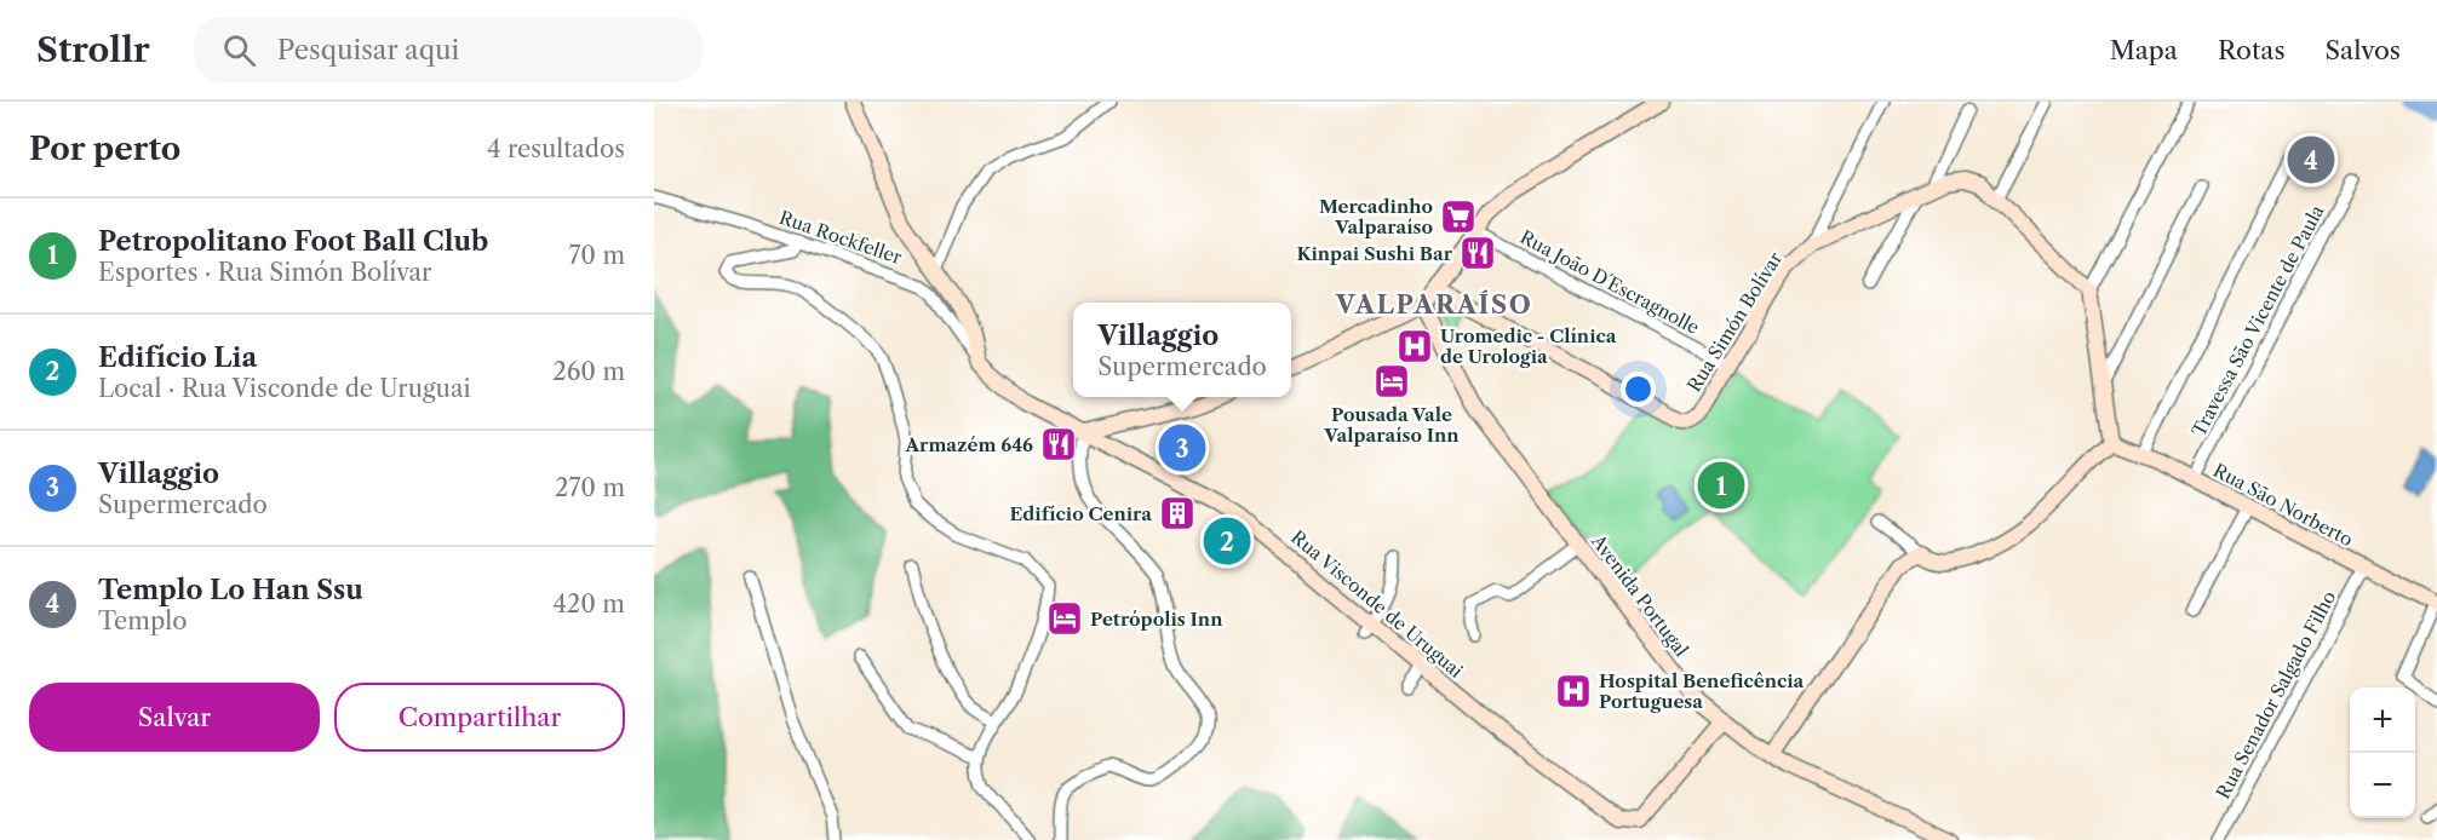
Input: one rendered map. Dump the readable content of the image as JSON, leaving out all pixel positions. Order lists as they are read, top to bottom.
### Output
{
  "streets": {
    "street": [
      "Rua Rockfeller",
      "Rua João D´Escragnolle",
      "Travessa São Vicente de Paula",
      "Rua Simón Bolívar",
      "Rua São Norberto",
      "Avenida Portugal",
      "Rua Visconde de Uruguai",
      "Rua Senador Salgado Filho"
    ]
  },
  "crossings": [
    ["Rua Rockfeller", "Rua Visconde de Uruguai"],
    ["Rua João D´Escragnolle", "Rua Simón Bolívar"],
    ["Travessa São Vicente de Paula", "Rua São Norberto"],
    ["Rua São Norberto", "Rua Senador Salgado Filho"],
    ["Avenida Portugal", "Rua Visconde de Uruguai"]
  ],
  "districts": ["VALPARAÍSO"],
  "places": {
    "supermarket": ["Mercadinho Valparaíso"],
    "restaurant": ["Kinpai Sushi Bar", "Armazém 646"],
    "hospital": ["Uromedic - Clínica de Urologia", "Hospital Beneficência Portuguesa"],
    "hotel": ["Pousada Vale Valparaíso Inn", "Petrópolis Inn"],
    "building": ["Edifício Cenira"]
  },
  "page": {
    "header": "Strollr",
    "search": "Pesquisar aqui",
    "nav": ["Mapa", "Rotas", "Salvos"],
    "heading": ["Por perto", "4 resultados"],
    "pins": [
      "4",
      "3",
      "1",
      "2"
    ],
    "list": [
      {
        "mark": "1",
        "name": "Petropolitano Foot Ball Club",
        "note": "Esportes · Rua Simón Bolívar",
        "value": "70 m"
      },
      {
        "mark": "2",
        "name": "Edifício Lia",
        "note": "Local · Rua Visconde de Uruguai",
        "value": "260 m"
      },
      {
        "mark": "3",
        "name": "Villaggio",
        "note": "Supermercado",
        "value": "270 m"
      },
      {
        "mark": "4",
        "name": "Templo Lo Han Ssu",
        "note": "Templo",
        "value": "420 m"
      }
    ],
    "popup": ["Villaggio", "Supermercado"],
    "buttons": ["Salvar", "Compartilhar"],
    "map_buttons": ["+", "−"]
  }
}
